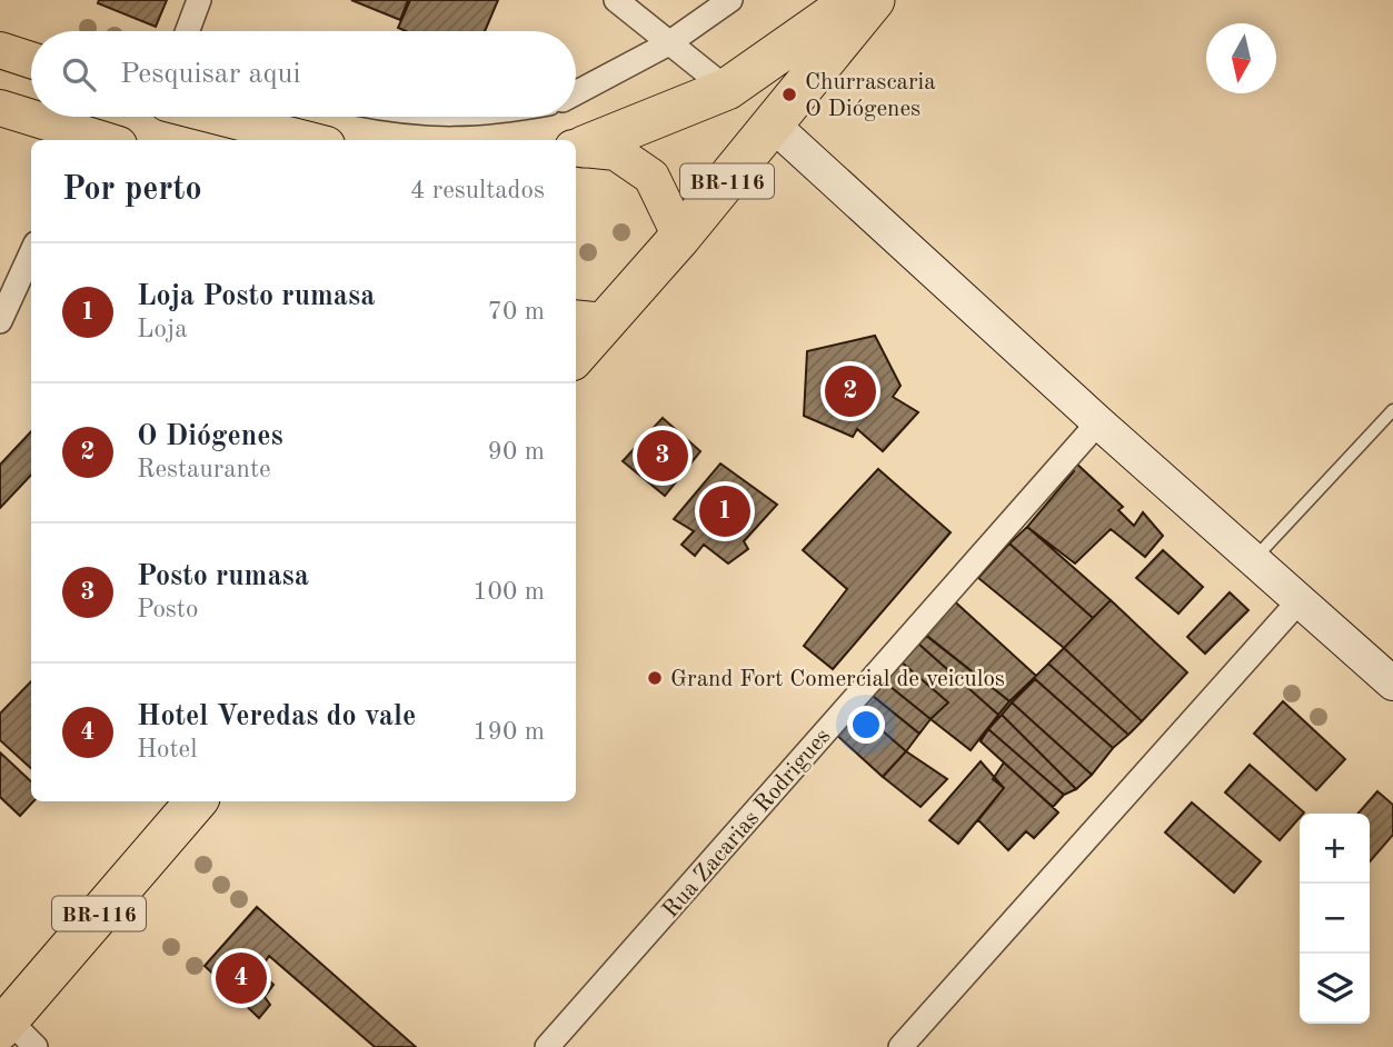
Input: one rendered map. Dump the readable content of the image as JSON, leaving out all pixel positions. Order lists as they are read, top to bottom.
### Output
{
  "streets": {
    "highway": ["BR-116"],
    "street": ["Rua Zacarias Rodrigues"]
  },
  "places": ["Churrascaria O Diógenes", "Grand Fort Comercial de veiculos"],
  "north": "bottom",
  "page": {
    "search": "Pesquisar aqui",
    "heading": ["Por perto", "4 resultados"],
    "list": [
      {
        "mark": "1",
        "name": "Loja Posto rumasa",
        "note": "Loja",
        "value": "70 m"
      },
      {
        "mark": "2",
        "name": "O Diógenes",
        "note": "Restaurante",
        "value": "90 m"
      },
      {
        "mark": "3",
        "name": "Posto rumasa",
        "note": "Posto",
        "value": "100 m"
      },
      {
        "mark": "4",
        "name": "Hotel Veredas do vale",
        "note": "Hotel",
        "value": "190 m"
      }
    ],
    "pins": [
      "2",
      "3",
      "1",
      "4"
    ],
    "map_buttons": ["+", "−"]
  }
}
